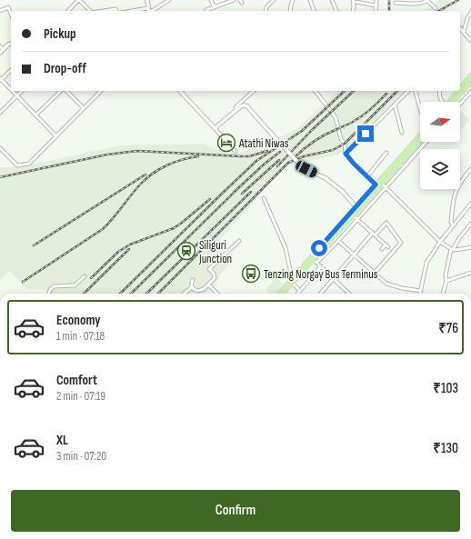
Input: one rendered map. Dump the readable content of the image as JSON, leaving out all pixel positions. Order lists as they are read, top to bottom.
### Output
{
  "places": {
    "hotel": ["Atathi Niwas"],
    "station": ["Siliguri Junction"],
    "bus stop": ["Tenzing Norgay Bus Terminus"]
  },
  "north": "right",
  "page": {
    "banner": ["Pickup", "Drop-off"],
    "list": [
      {
        "name": "Economy",
        "note": "1 min · 07:18",
        "value": "₹76"
      },
      {
        "name": "Comfort",
        "note": "2 min · 07:19",
        "value": "₹103"
      },
      {
        "name": "XL",
        "note": "3 min · 07:20",
        "value": "₹130"
      }
    ],
    "buttons": "Confirm"
  }
}
